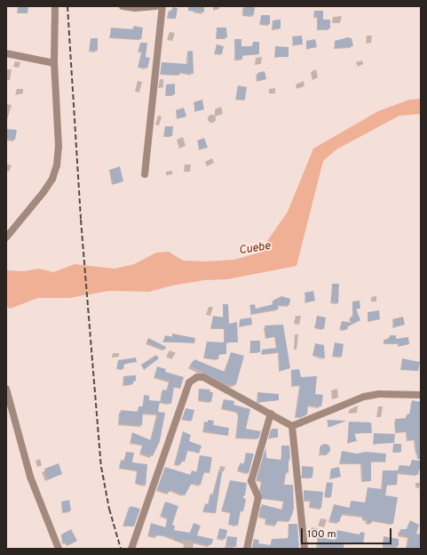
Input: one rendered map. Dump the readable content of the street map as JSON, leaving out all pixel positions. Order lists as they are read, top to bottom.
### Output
{
  "water": ["Cuebe"],
  "scale_bar": "100 m"
}
